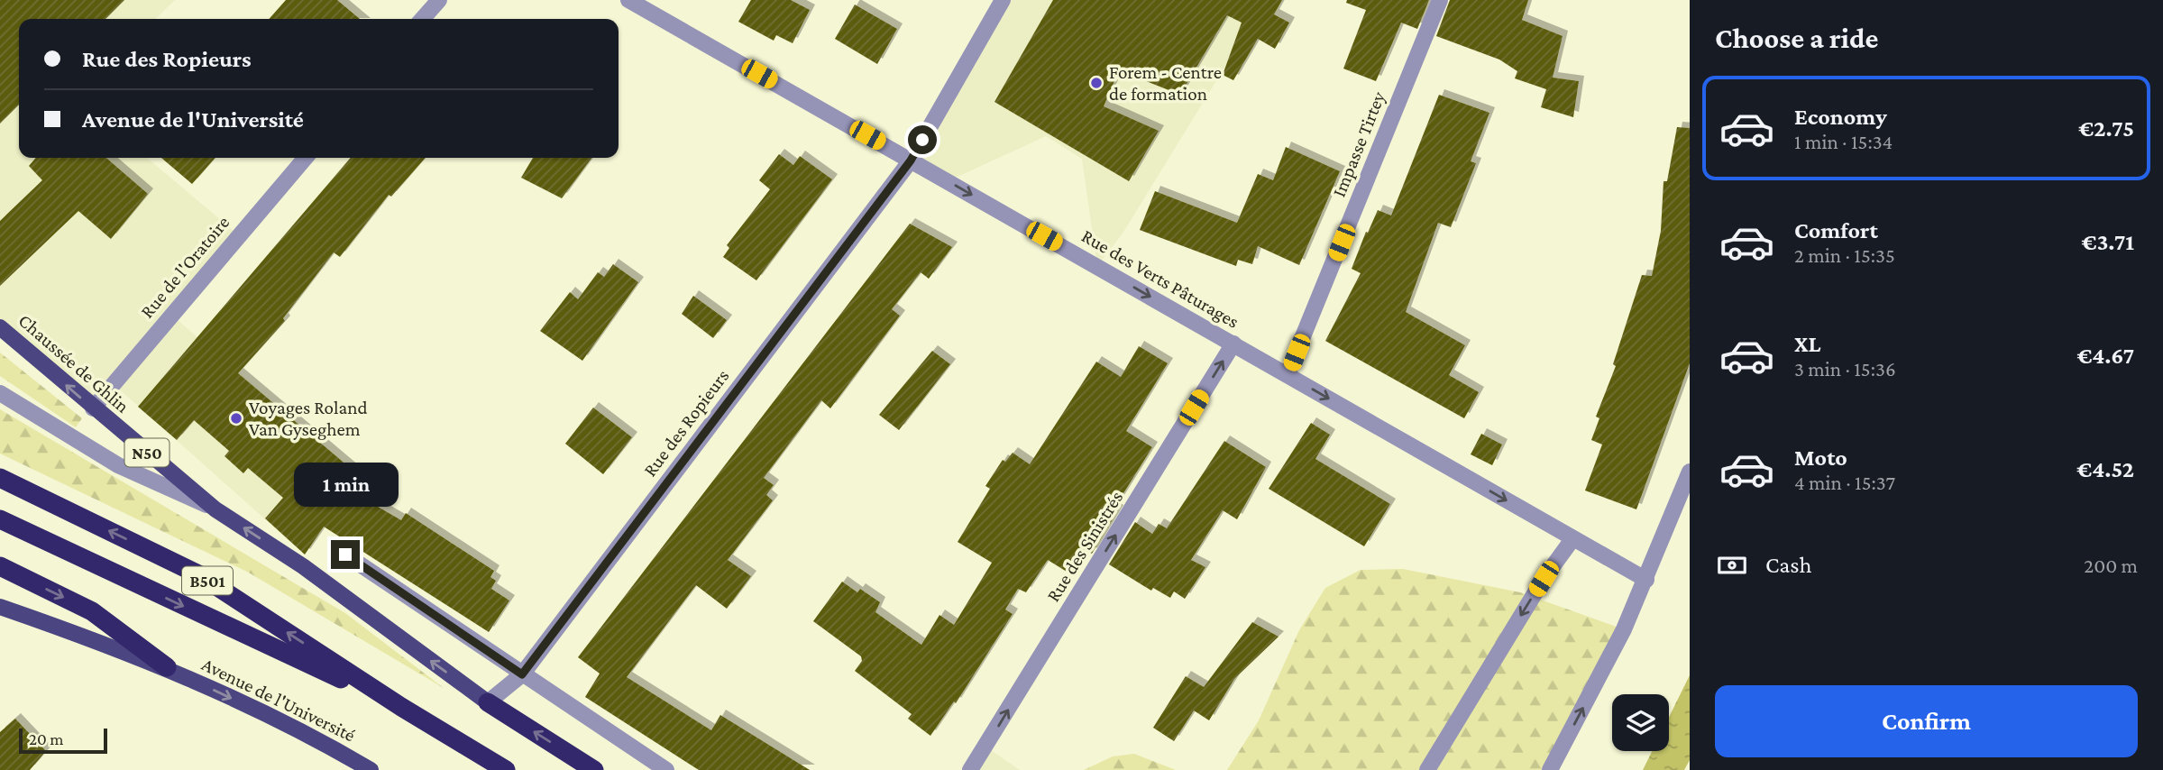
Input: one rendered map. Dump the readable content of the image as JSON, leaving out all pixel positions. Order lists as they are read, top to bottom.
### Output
{
  "streets": {
    "highway": ["N50", "B501"],
    "main road": ["Chaussée de Ghlin", "Avenue de l'Université"],
    "street": [
      "Impasse Tirtey",
      "Rue de l'Oratoire",
      "Rue des Verts Pâturages",
      "Rue des Ropieurs",
      "Rue des Sinistrés"
    ]
  },
  "crossings": [
    ["Impasse Tirtey", "Rue des Verts Pâturages"],
    ["Rue de l'Oratoire", "Chaussée de Ghlin"],
    ["Rue des Verts Pâturages", "Rue des Ropieurs"],
    ["Rue des Verts Pâturages", "Rue des Sinistrés"],
    ["Chaussée de Ghlin", "Rue des Ropieurs"],
    ["Chaussée de Ghlin", "N50"],
    ["Rue des Ropieurs", "N50"]
  ],
  "one_way": [
    "Rue des Verts Pâturages",
    "Chaussée de Ghlin",
    "Rue des Sinistrés",
    "Avenue de l'Université"
  ],
  "places": ["Forem - Centre de formation", "Voyages Roland Van Gyseghem"],
  "scale_bar": "20 m",
  "page": {
    "heading": "Choose a ride",
    "banner": ["Rue des Ropieurs", "Avenue de l'Université"],
    "list": [
      {
        "name": "Economy",
        "note": "1 min · 15:34",
        "value": "€2.75"
      },
      {
        "name": "Comfort",
        "note": "2 min · 15:35",
        "value": "€3.71"
      },
      {
        "name": "XL",
        "note": "3 min · 15:36",
        "value": "€4.67"
      },
      {
        "name": "Moto",
        "note": "4 min · 15:37",
        "value": "€4.52"
      }
    ],
    "bubble": "1 min",
    "pay": ["Cash", "200 m"],
    "buttons": "Confirm",
    "scale": "20 m"
  }
}
